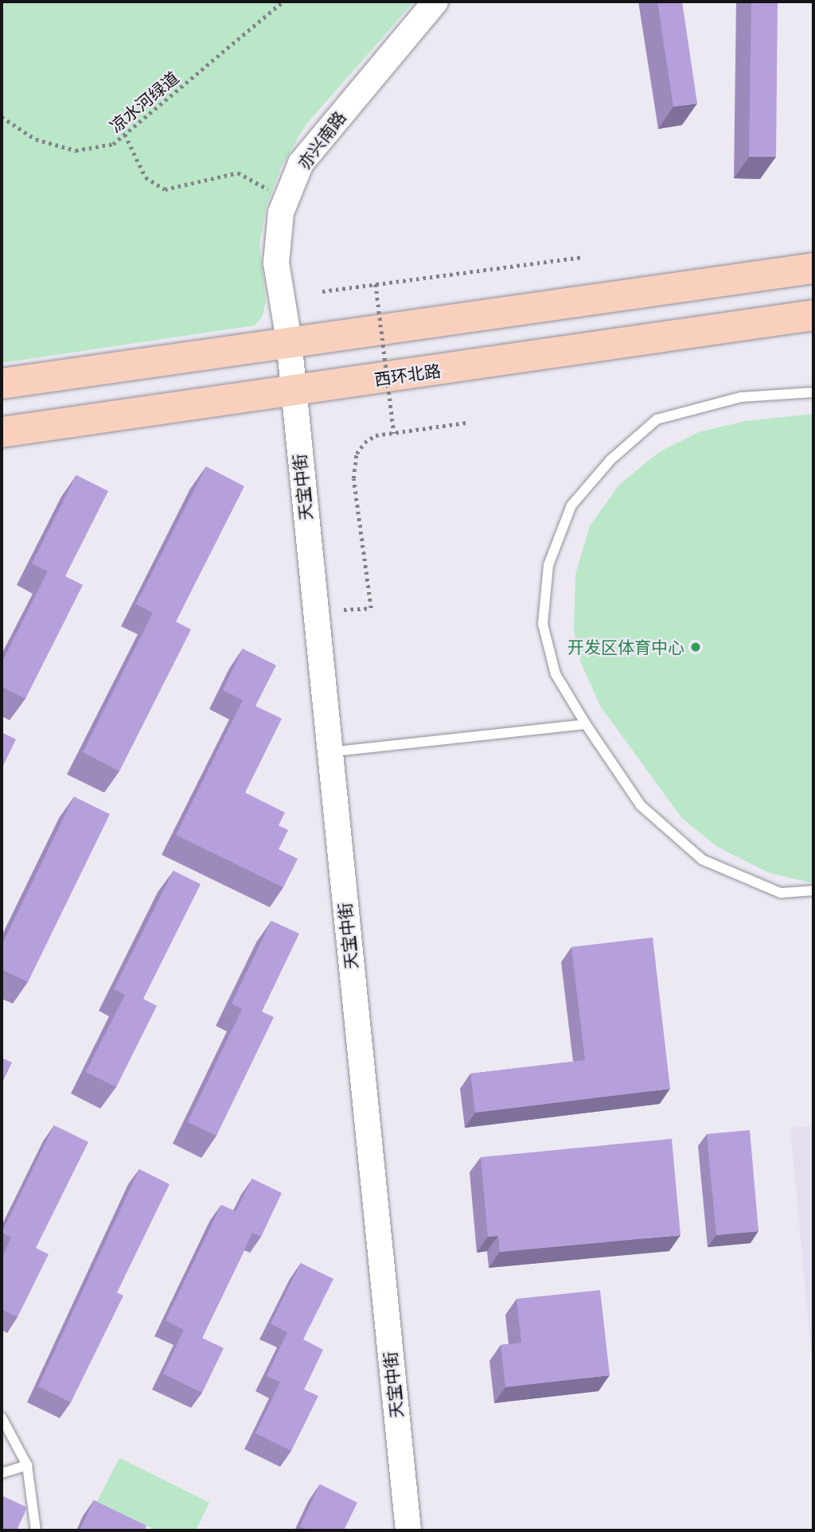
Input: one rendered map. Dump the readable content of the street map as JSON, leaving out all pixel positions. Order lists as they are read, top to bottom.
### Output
{
  "streets": {
    "main road": ["西环北路"],
    "street": ["亦兴南路", "天宝中街"],
    "path": ["凉水河绿道"]
  },
  "crossings": [
    ["亦兴南路", "天宝中街"],
    ["西环北路", "天宝中街"]
  ],
  "places": ["开发区体育中心"]
}
